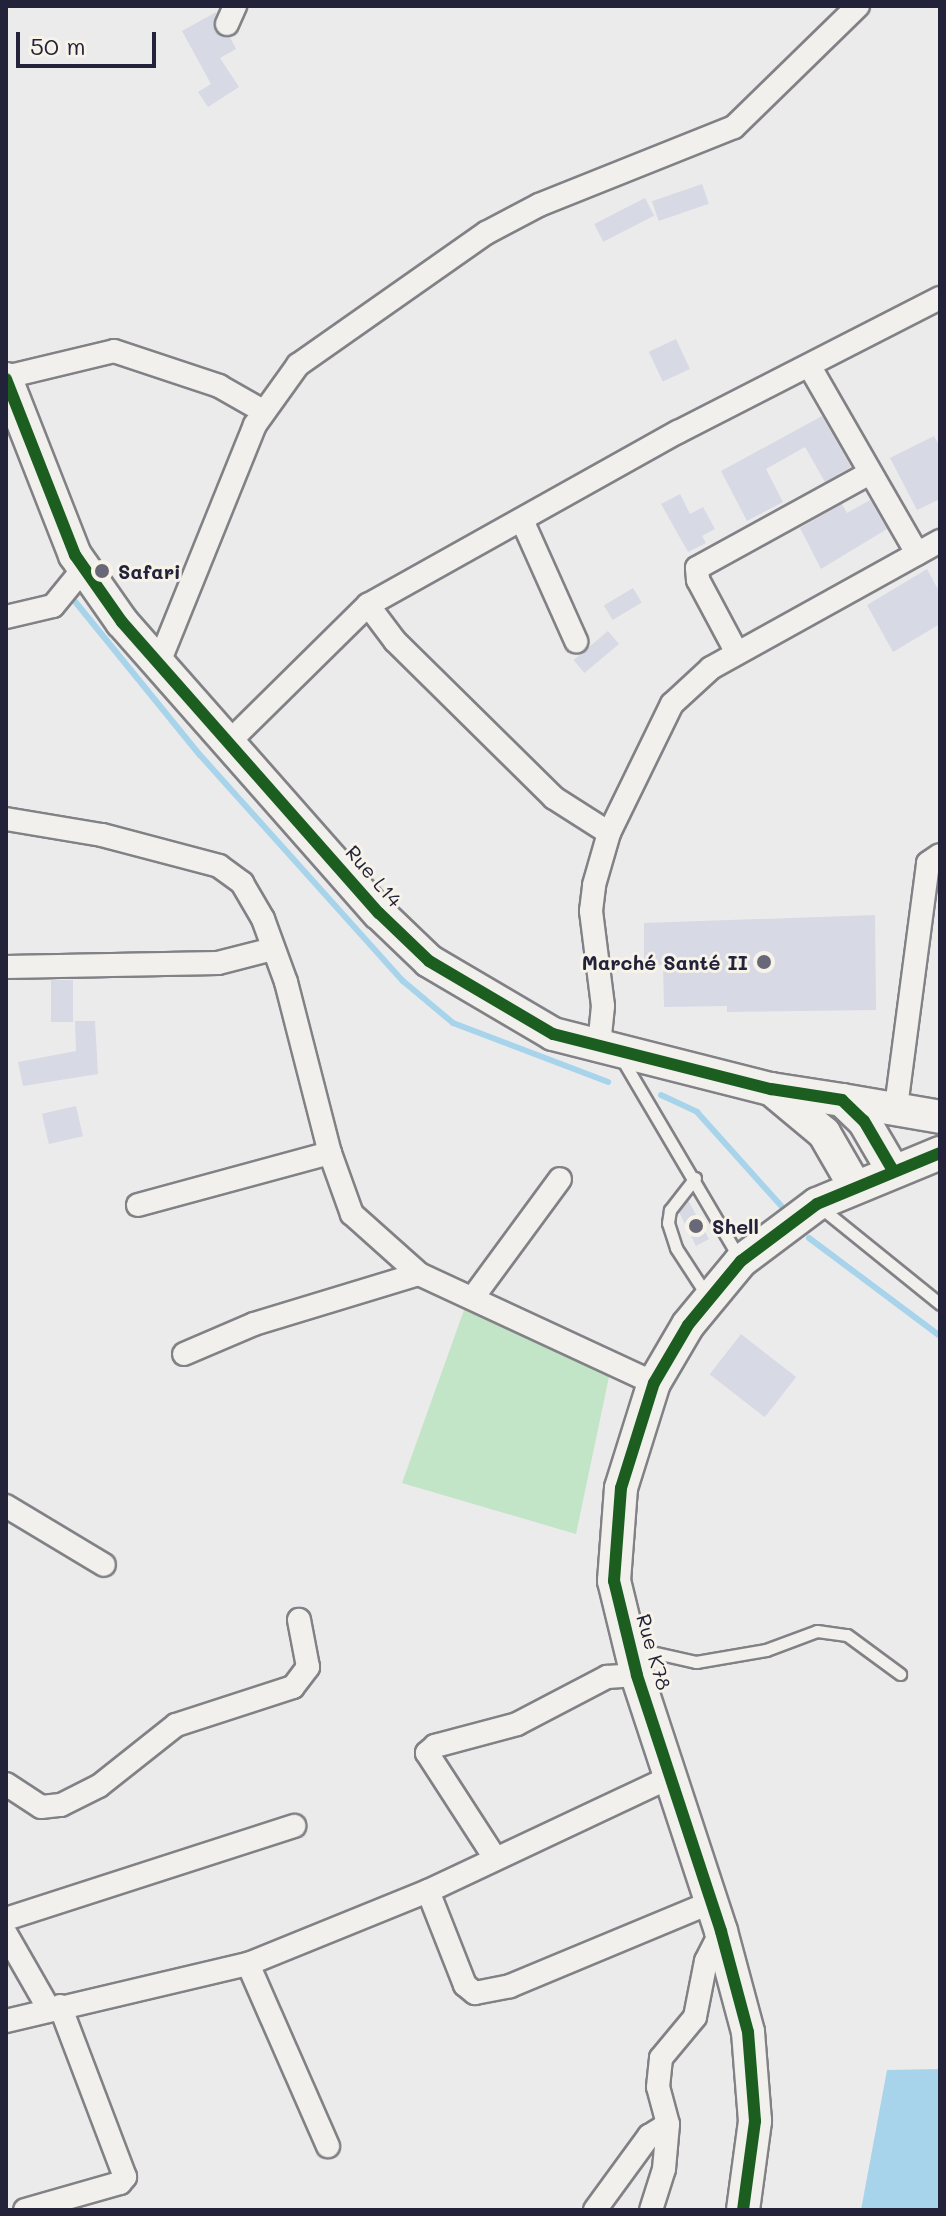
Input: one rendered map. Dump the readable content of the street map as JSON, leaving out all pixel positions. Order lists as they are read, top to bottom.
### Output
{
  "streets": {
    "street": ["Rue L14", "Rue K78"]
  },
  "crossings": [
    ["Rue L14", "Rue K78"]
  ],
  "places": ["Safari", "Marché Santé II", "Shell"],
  "scale_bar": "50 m"
}
